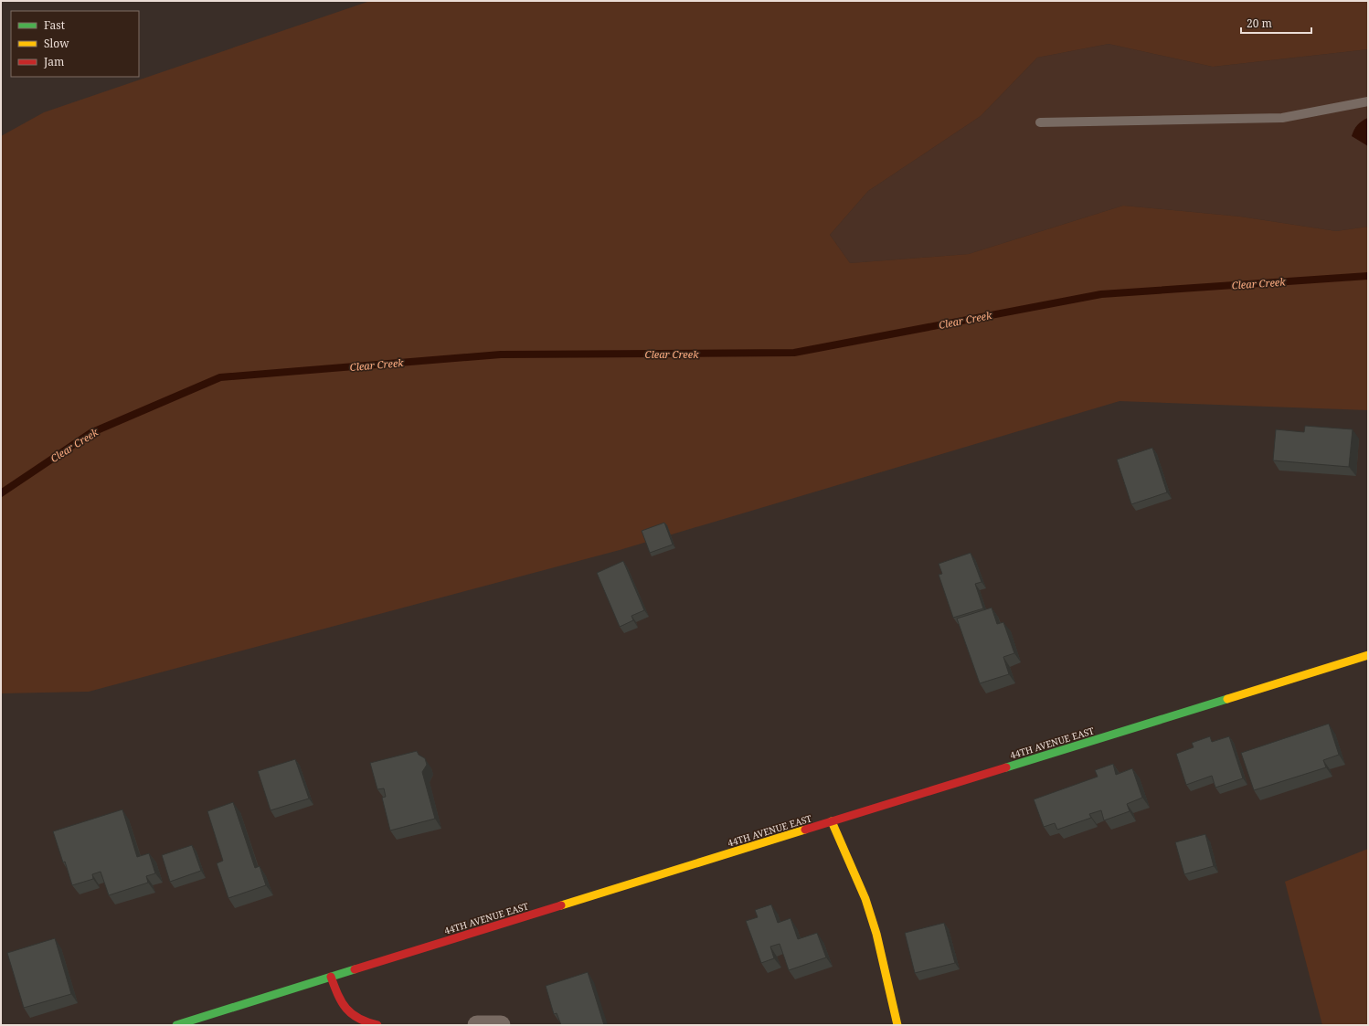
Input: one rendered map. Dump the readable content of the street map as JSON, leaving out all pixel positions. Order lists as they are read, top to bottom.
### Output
{
  "streets": {
    "street": ["44TH AVENUE EAST"]
  },
  "water": ["Clear Creek"],
  "legend": ["Fast", "Slow", "Jam"],
  "scale_bar": "20 m"
}
